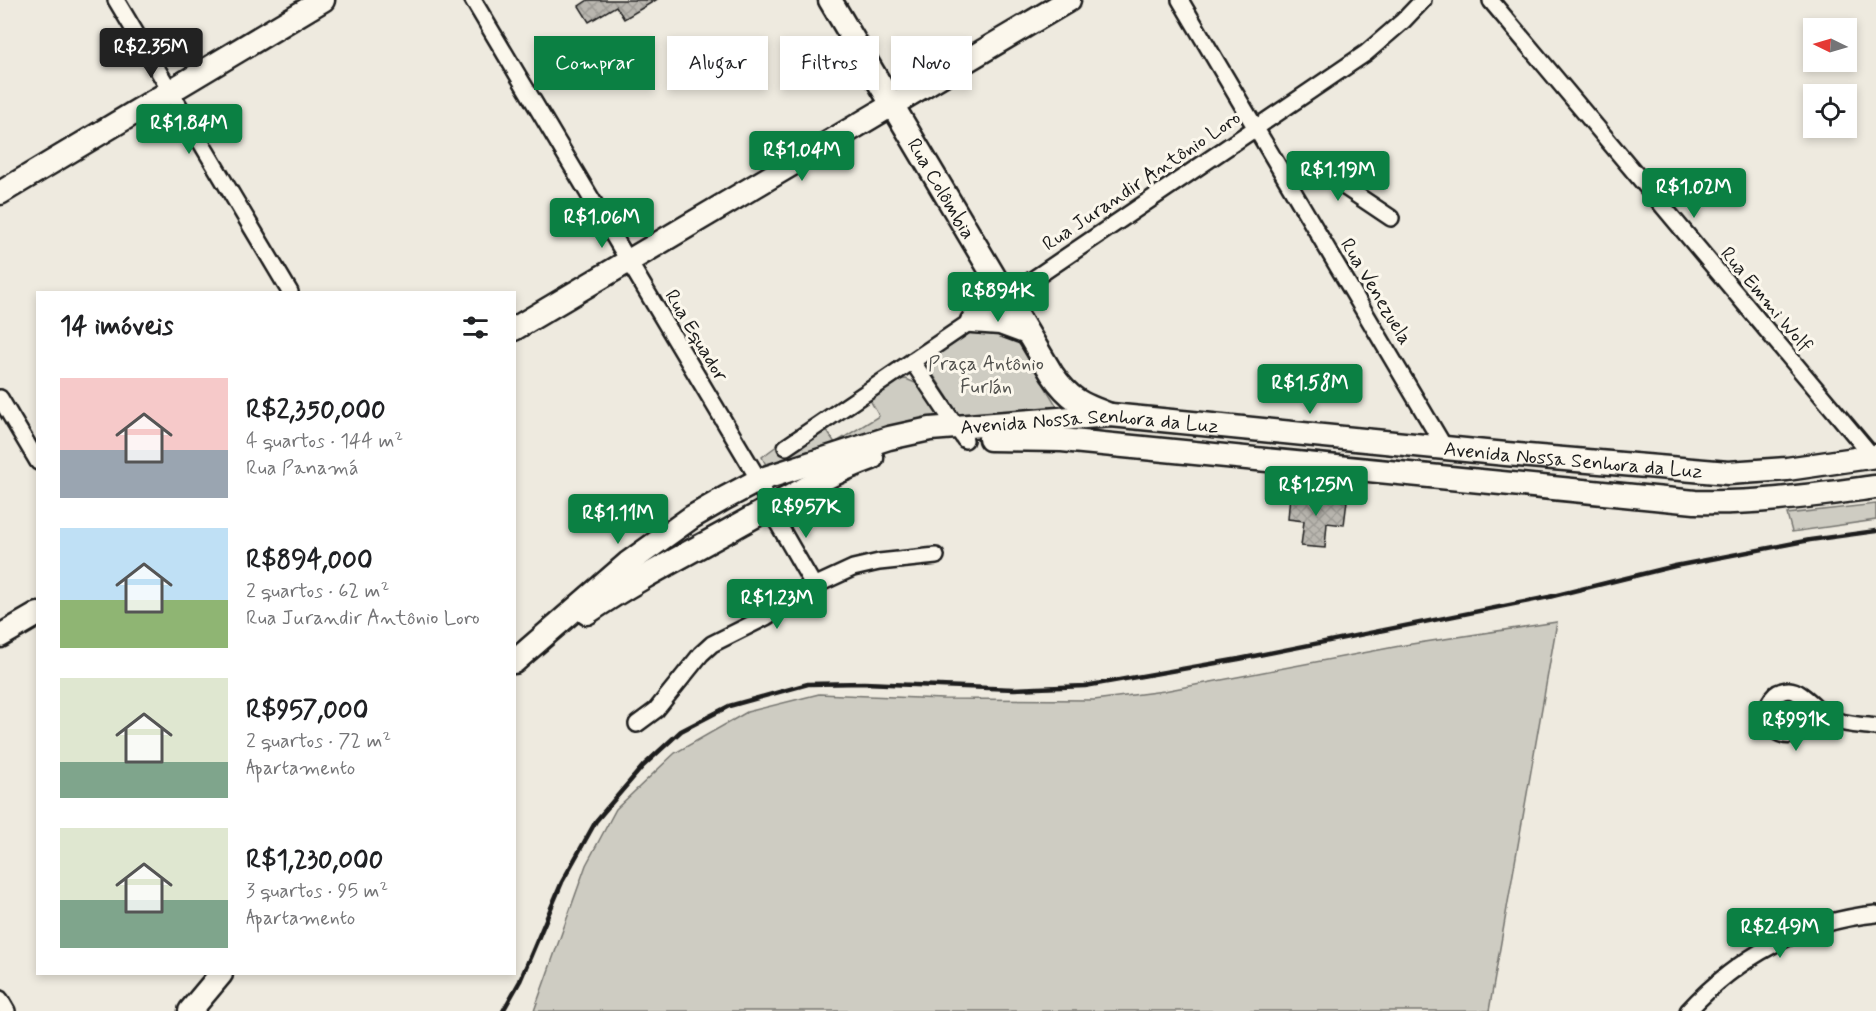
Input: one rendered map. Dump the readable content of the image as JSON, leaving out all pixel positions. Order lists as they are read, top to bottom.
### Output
{
  "streets": {
    "main road": ["Rua Colômbia", "Avenida Nossa Senhora da Luz"],
    "street": [
      "Rua Jurandir Antônio Loro",
      "Rua Venezuela",
      "Rua Emmi Wolf",
      "Rua Equador"
    ]
  },
  "crossings": [
    ["Rua Jurandir Antônio Loro", "Rua Colômbia"],
    ["Rua Jurandir Antônio Loro", "Rua Venezuela"],
    ["Rua Colômbia", "Avenida Nossa Senhora da Luz"],
    ["Rua Venezuela", "Avenida Nossa Senhora da Luz"],
    ["Rua Emmi Wolf", "Avenida Nossa Senhora da Luz"],
    ["Rua Equador", "Avenida Nossa Senhora da Luz"]
  ],
  "parks": ["Praça Antônio Furlán"],
  "north": "left",
  "page": {
    "price": [
      "R$2.35M",
      "R$1.84M",
      "R$1.04M",
      "R$1.19M",
      "R$1.02M",
      "R$1.06M",
      "R$894K",
      "R$1.58M",
      "R$1.25M",
      "R$957K",
      "R$1.11M",
      "R$1.23M",
      "R$991K",
      "R$2.49M"
    ],
    "chip": [
      "Comprar",
      "Alugar",
      "Filtros",
      "Novo"
    ],
    "heading": "14 imóveis",
    "list": [
      {
        "name": "R$2,350,000",
        "note": "4 quartos · 144 m² · Rua Panamá"
      },
      {
        "name": "R$894,000",
        "note": "2 quartos · 62 m² · Rua Jurandir Antônio Loro"
      },
      {
        "name": "R$957,000",
        "note": "2 quartos · 72 m² · Apartamento"
      },
      {
        "name": "R$1,230,000",
        "note": "3 quartos · 95 m² · Apartamento"
      }
    ]
  }
}
